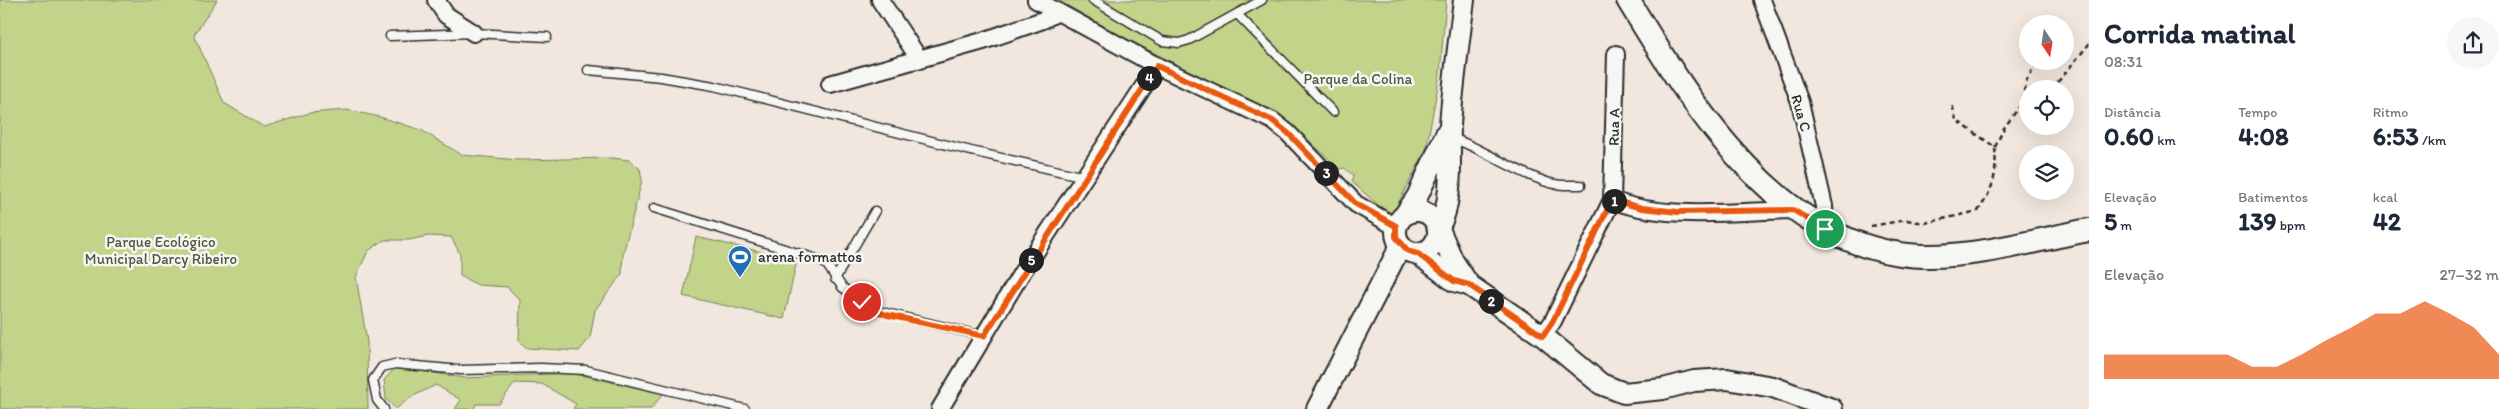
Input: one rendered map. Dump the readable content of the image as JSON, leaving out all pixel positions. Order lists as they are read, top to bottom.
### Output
{
  "streets": {
    "street": ["Rua C", "Rua A"]
  },
  "parks": ["Parque da Colina", "Parque Ecológico Municipal Darcy Ribeiro"],
  "places": {
    "sports": ["arena formattos"]
  },
  "north": "bottom",
  "page": {
    "heading": ["Corrida matinal", "08:31"],
    "pins": [
      "4",
      "3",
      "1",
      "5",
      "2"
    ],
    "stats": [
      ["Distância", "0.60 km"],
      ["Tempo", "4:08"],
      ["Ritmo", "6:53 /km"],
      ["Elevação", "5 m"],
      ["Batimentos", "139 bpm"],
      ["kcal", "42"]
    ],
    "chart": ["Elevação", "27–32 m"]
  }
}
